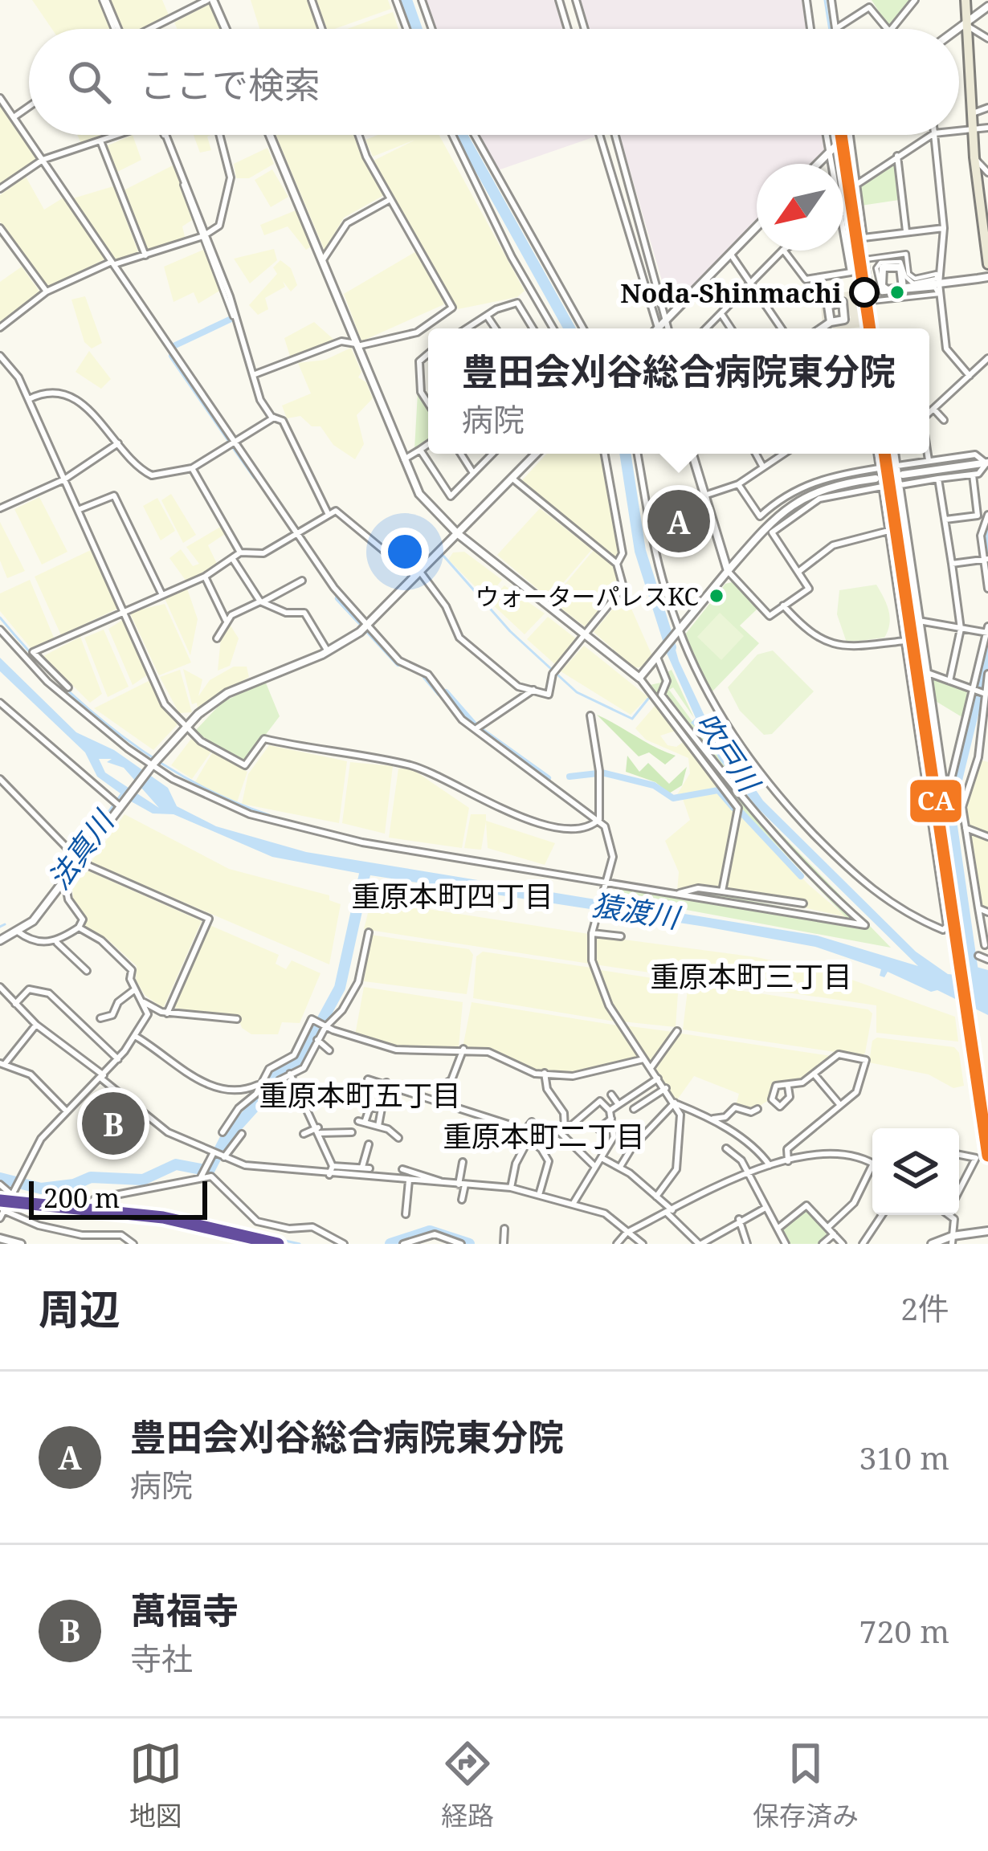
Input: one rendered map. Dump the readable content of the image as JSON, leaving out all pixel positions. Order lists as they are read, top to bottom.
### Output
{
  "districts": [
    "重原本町四丁目",
    "重原本町三丁目",
    "重原本町五丁目",
    "重原本町二丁目"
  ],
  "water": ["吹戸川", "法真川", "猿渡川"],
  "places": ["Noda-Shinmachi", "ウォーターパレスKC"],
  "lines": ["transit line CA"],
  "scale_bar": "200 m",
  "north": "bottom left",
  "page": {
    "search": "ここで検索",
    "popup": ["豊田会刈谷総合病院東分院", "病院"],
    "pins": ["A", "B"],
    "scale": "200 m",
    "heading": ["周辺", "2件"],
    "list": [
      {
        "mark": "A",
        "name": "豊田会刈谷総合病院東分院",
        "note": "病院",
        "value": "310 m"
      },
      {
        "mark": "B",
        "name": "萬福寺",
        "note": "寺社",
        "value": "720 m"
      }
    ],
    "nav": ["地図", "経路", "保存済み"]
  }
}
